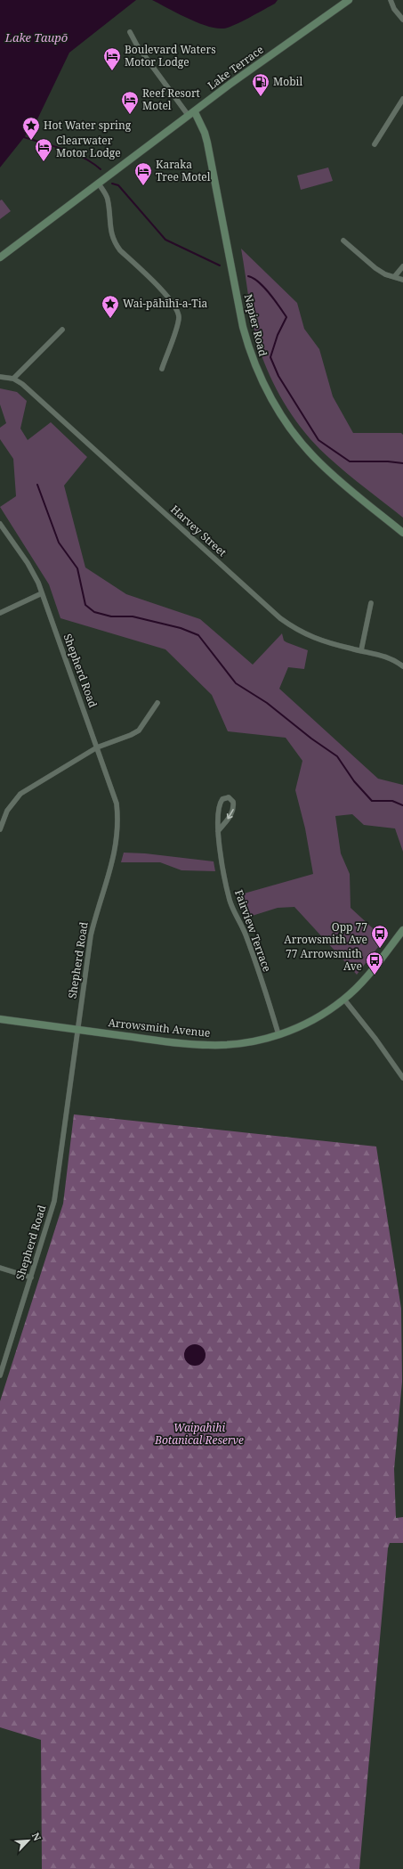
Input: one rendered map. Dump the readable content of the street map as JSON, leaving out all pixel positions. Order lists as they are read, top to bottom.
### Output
{
  "streets": {
    "main road": ["Lake Terrace", "Napier Road", "Arrowsmith Avenue"],
    "street": ["Harvey Street", "Shepherd Road", "Fairview Terrace"]
  },
  "crossings": [
    ["Lake Terrace", "Napier Road"],
    ["Shepherd Road", "Arrowsmith Avenue"],
    ["Fairview Terrace", "Arrowsmith Avenue"]
  ],
  "water": ["Lake Taupō"],
  "parks": ["Waipahihi Botanical Reserve"],
  "places": {
    "hotel": [
      "Boulevard Waters Motor Lodge",
      "Reef Resort Motel",
      "Clearwater Motor Lodge",
      "Karaka Tree Motel"
    ],
    "fuel station": ["Mobil"],
    "place": ["Hot Water spring", "Wai-pāhīhī-a-Tia"],
    "bus stop": ["Opp 77 Arrowsmith Ave", "77 Arrowsmith Ave"]
  },
  "north": "top right"
}
